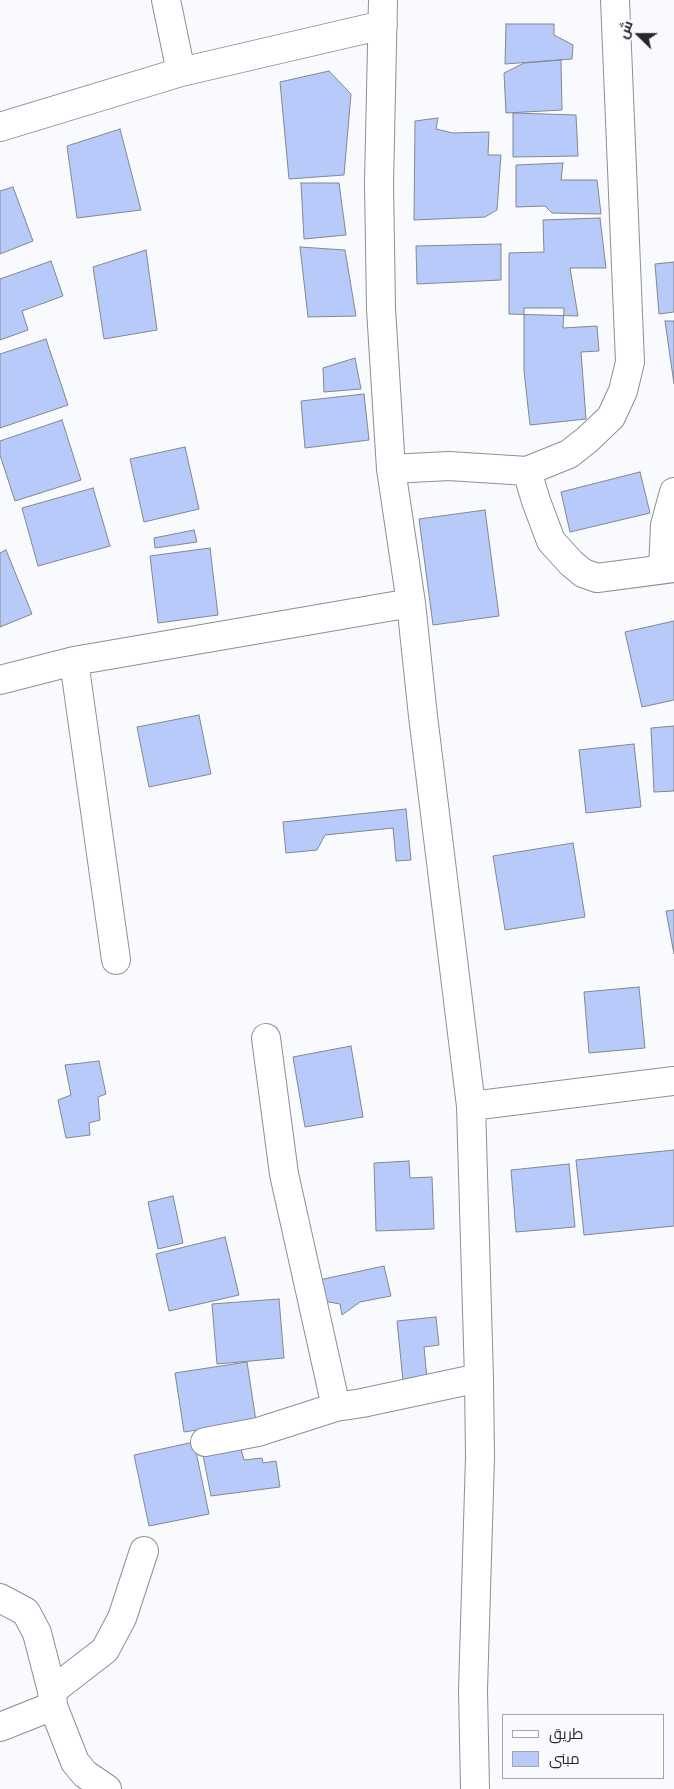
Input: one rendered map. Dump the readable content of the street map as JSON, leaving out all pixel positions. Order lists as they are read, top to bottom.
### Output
{
  "legend": ["طريق", "مبنى"],
  "north": "left"
}
